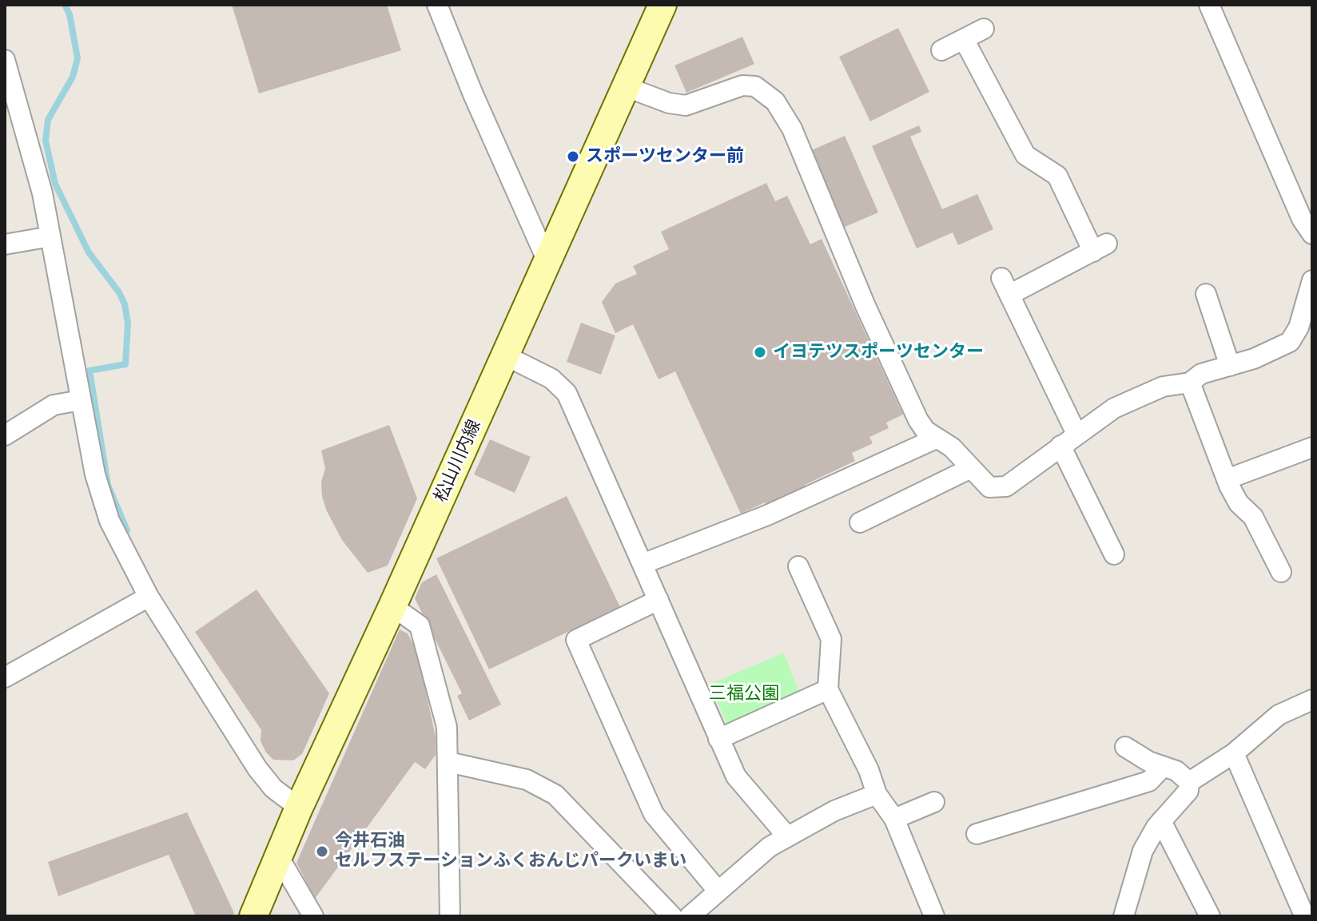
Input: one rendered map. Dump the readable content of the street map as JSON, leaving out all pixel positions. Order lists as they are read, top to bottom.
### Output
{
  "streets": {
    "main road": ["松山川内線"]
  },
  "parks": ["三福公園"],
  "places": ["スポーツセンター前", "イヨテツスポーツセンター", "今井石油 セルフステーションふくおんじパークいまい"]
}
